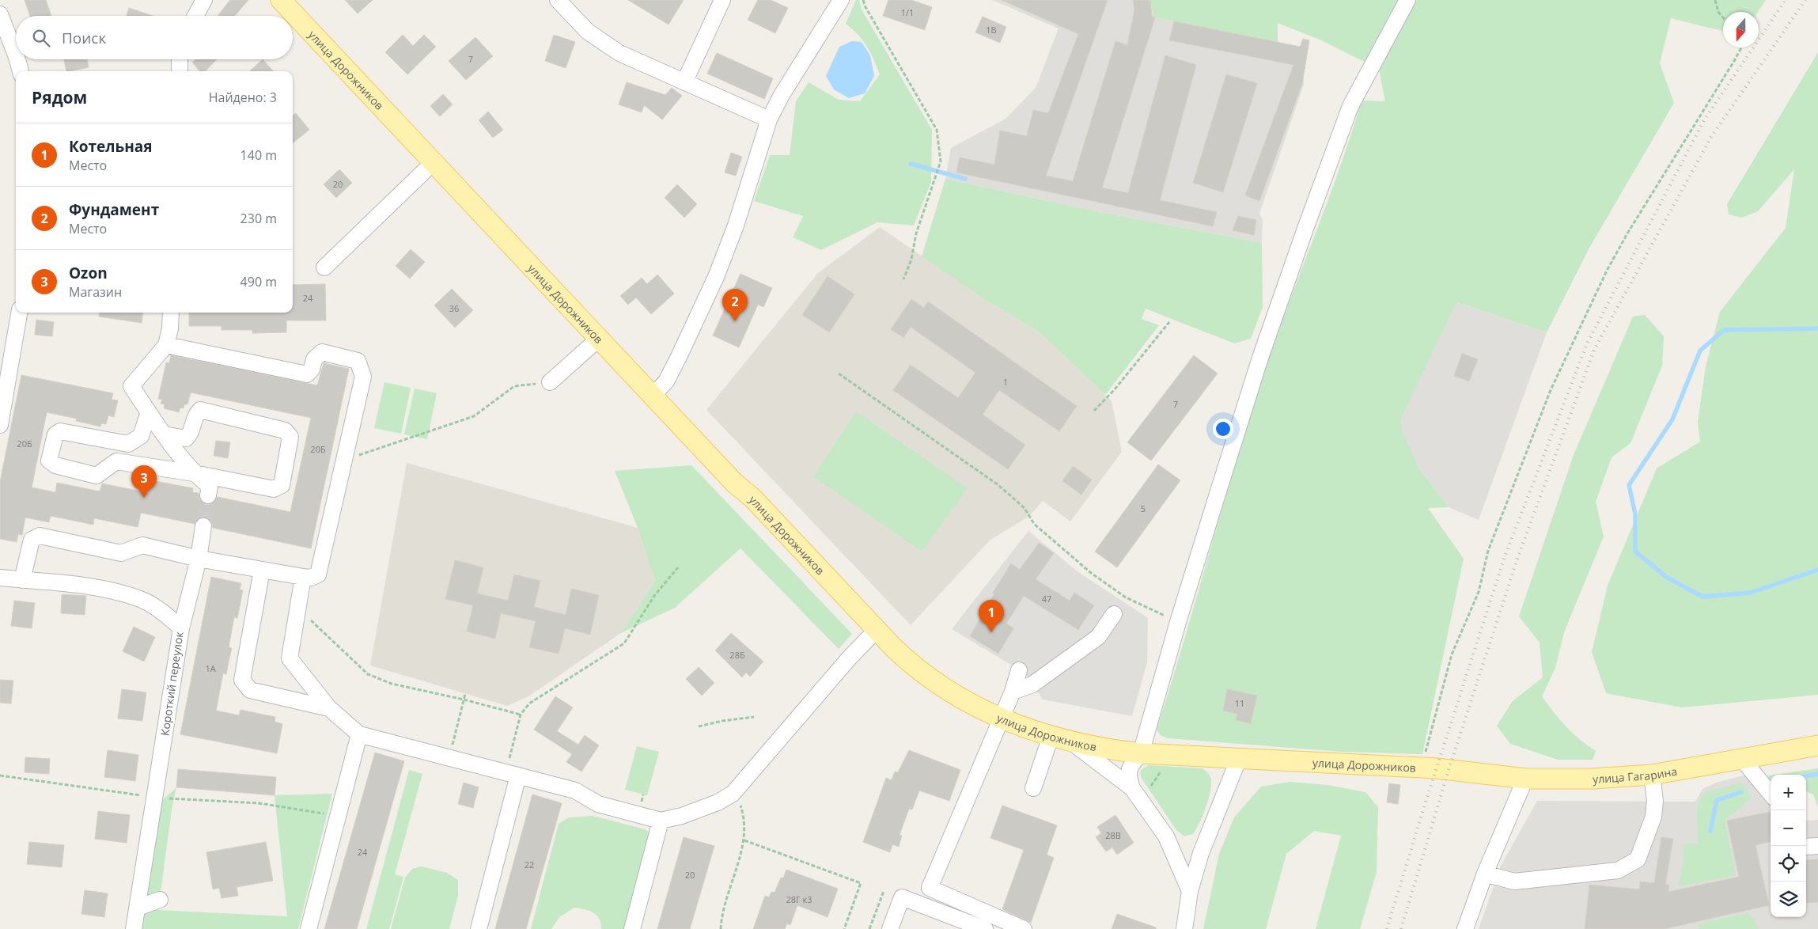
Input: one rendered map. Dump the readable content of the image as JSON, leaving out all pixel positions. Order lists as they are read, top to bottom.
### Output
{
  "streets": {
    "main road": ["улица Дорожников", "улица Гагарина"],
    "street": ["Короткий переулок"]
  },
  "crossings": [
    ["улица Дорожников", "улица Гагарина"]
  ],
  "house_numbers": [
    "1/1",
    "1В",
    "7",
    "20",
    "24",
    "36",
    "1",
    "7",
    "20Б",
    "20Б",
    "5",
    "47",
    "28Б",
    "1А",
    "11",
    "28В",
    "24",
    "22",
    "20",
    "28Г к3"
  ],
  "north": "bottom",
  "page": {
    "search": "Поиск",
    "heading": ["Рядом", "Найдено: 3"],
    "list": [
      {
        "mark": "1",
        "name": "Котельная",
        "note": "Место",
        "value": "140 m"
      },
      {
        "mark": "2",
        "name": "Фундамент",
        "note": "Место",
        "value": "230 m"
      },
      {
        "mark": "3",
        "name": "Ozon",
        "note": "Магазин",
        "value": "490 m"
      }
    ],
    "pins": ["2", "3", "1"],
    "map_buttons": ["+", "−"]
  }
}
